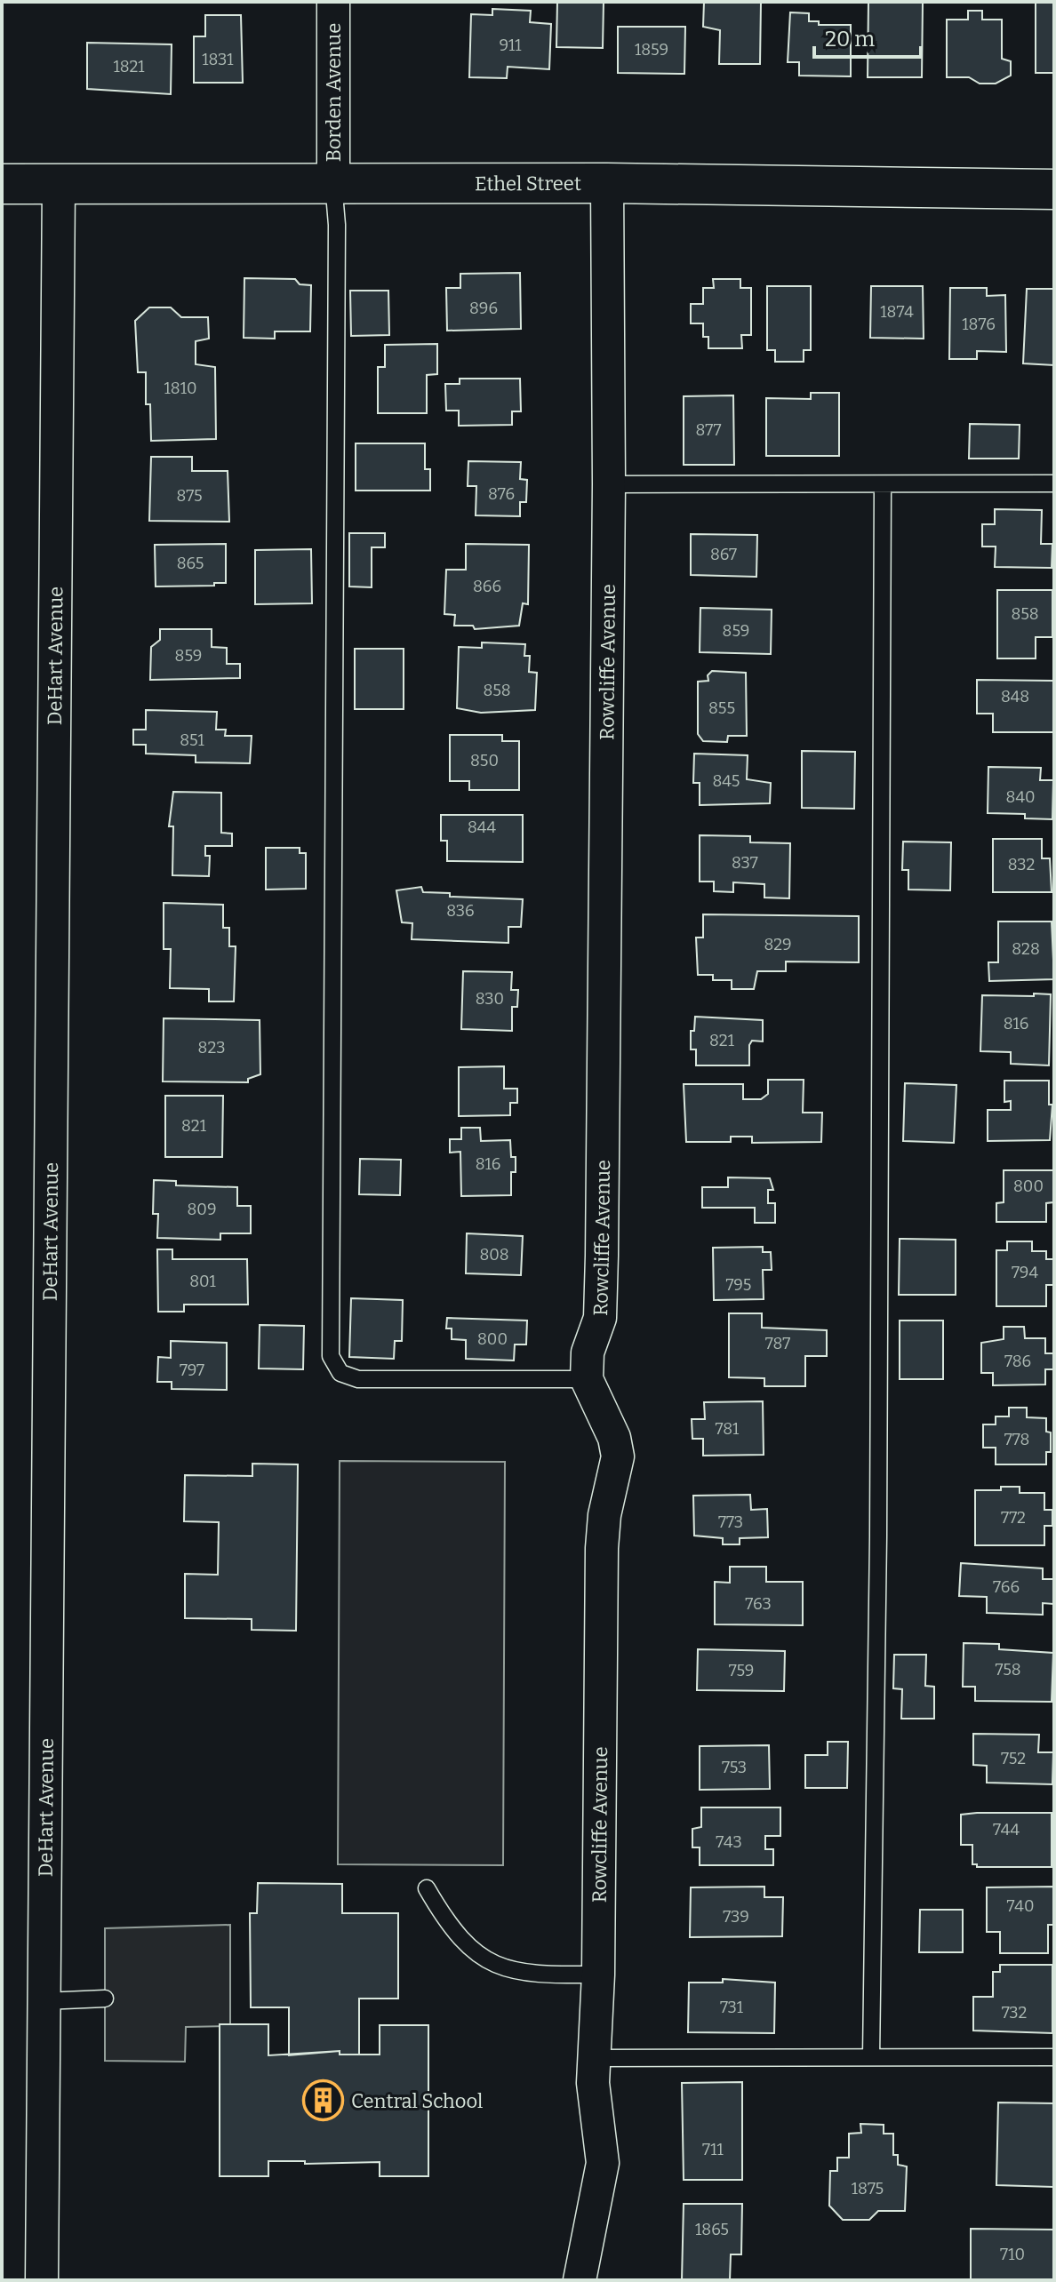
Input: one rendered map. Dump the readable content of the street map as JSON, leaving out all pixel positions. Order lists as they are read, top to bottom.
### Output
{
  "streets": {
    "street": [
      "Borden Avenue",
      "Ethel Street",
      "DeHart Avenue",
      "Rowcliffe Avenue"
    ]
  },
  "crossings": [
    ["Borden Avenue", "Ethel Street"],
    ["Ethel Street", "DeHart Avenue"],
    ["Ethel Street", "Rowcliffe Avenue"]
  ],
  "places": {
    "building": ["Central School"]
  },
  "house_numbers": [
    "911",
    "1859",
    "1831",
    "1821",
    "896",
    "1874",
    "1876",
    "1810",
    "877",
    "876",
    "875",
    "867",
    "865",
    "866",
    "858",
    "859",
    "859",
    "858",
    "848",
    "855",
    "851",
    "850",
    "845",
    "840",
    "844",
    "837",
    "832",
    "836",
    "829",
    "828",
    "830",
    "816",
    "821",
    "823",
    "821",
    "816",
    "800",
    "809",
    "808",
    "794",
    "801",
    "795",
    "800",
    "787",
    "786",
    "797",
    "781",
    "778",
    "772",
    "773",
    "766",
    "763",
    "758",
    "759",
    "752",
    "753",
    "744",
    "743",
    "740",
    "739",
    "731",
    "732",
    "711",
    "1875",
    "1865",
    "710"
  ],
  "scale_bar": "20 m"
}
